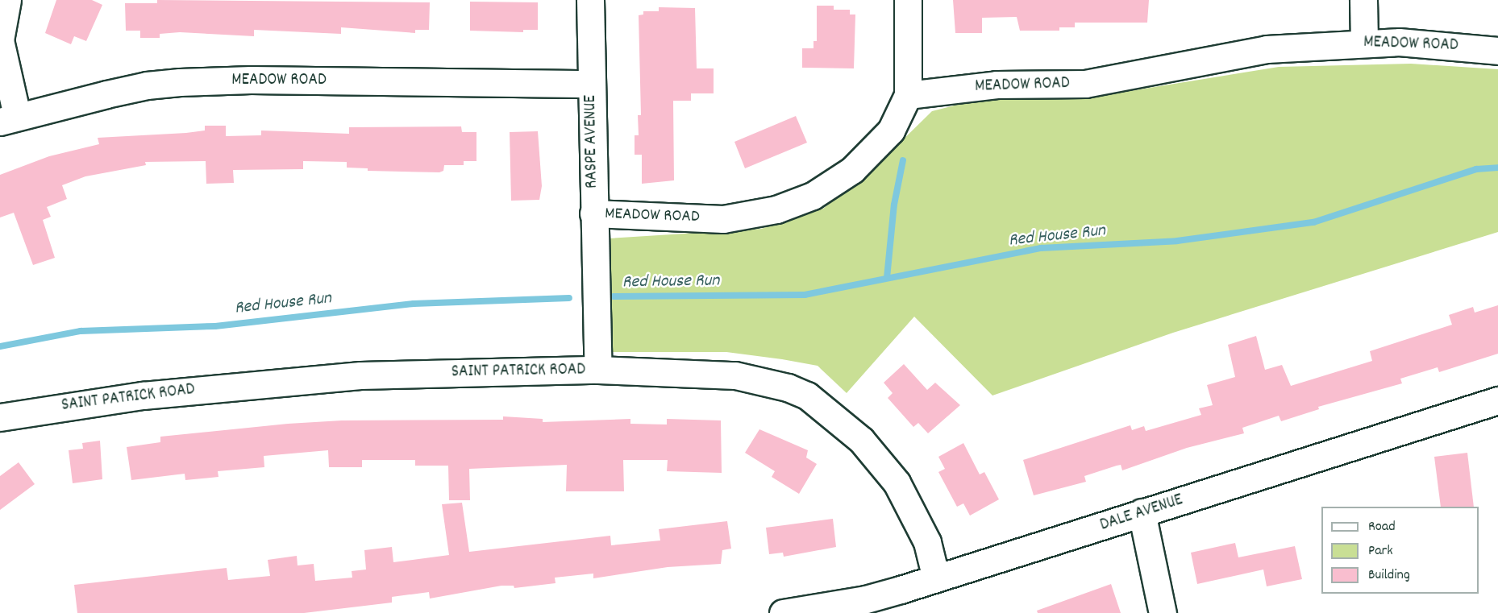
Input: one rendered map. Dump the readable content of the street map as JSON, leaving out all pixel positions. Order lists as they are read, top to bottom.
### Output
{
  "streets": {
    "street": [
      "MEADOW ROAD",
      "RASPE AVENUE",
      "SAINT PATRICK ROAD",
      "DALE AVENUE"
    ]
  },
  "crossings": [
    ["MEADOW ROAD", "RASPE AVENUE"],
    ["RASPE AVENUE", "SAINT PATRICK ROAD"],
    ["SAINT PATRICK ROAD", "DALE AVENUE"]
  ],
  "water": ["Red House Run"],
  "legend": ["Road", "Park", "Building"]
}
